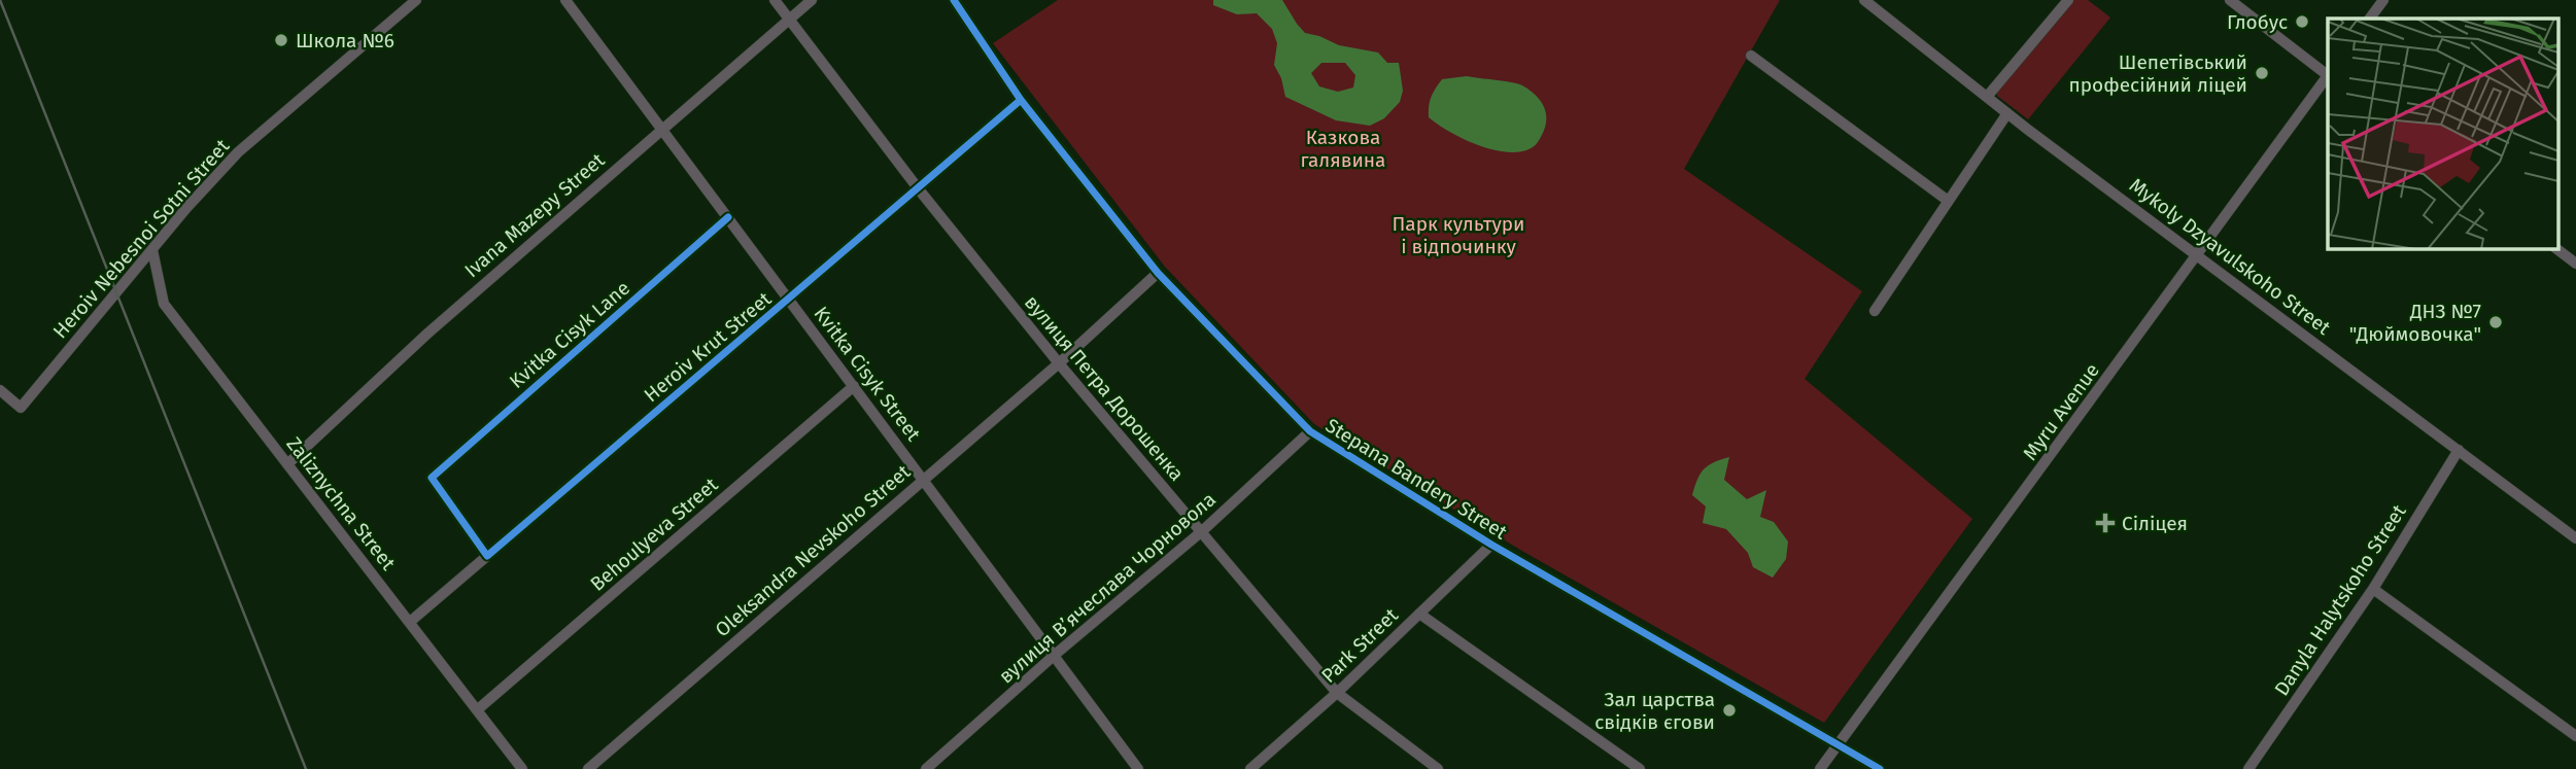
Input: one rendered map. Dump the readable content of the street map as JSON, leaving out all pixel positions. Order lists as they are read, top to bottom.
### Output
{
  "streets": {
    "street": [
      "Ivana Mazepy Street",
      "Heroiv Nebesnoi Sotni Street",
      "Mykoly Dzyavulskoho Street",
      "Kvitka Cisyk Lane",
      "Heroiv Krut Street",
      "Kvitka Cisyk Street",
      "вулиця Петра Дорошенка",
      "Myru Avenue",
      "Stepana Bandery Street",
      "Zaliznychna Street",
      "Behoulyeva Street",
      "Oleksandra Nevskoho Street",
      "вулиця Вʼячеслава Чорновола",
      "Danyla Halytskoho Street",
      "Park Street"
    ]
  },
  "crossings": [
    ["Ivana Mazepy Street", "Kvitka Cisyk Street"],
    ["Ivana Mazepy Street", "вулиця Петра Дорошенка"],
    ["Ivana Mazepy Street", "Zaliznychna Street"],
    ["Heroiv Nebesnoi Sotni Street", "Zaliznychna Street"],
    ["Mykoly Dzyavulskoho Street", "Myru Avenue"],
    ["Mykoly Dzyavulskoho Street", "Danyla Halytskoho Street"],
    ["Kvitka Cisyk Lane", "Heroiv Krut Street"],
    ["Kvitka Cisyk Lane", "Kvitka Cisyk Street"],
    ["Heroiv Krut Street", "Kvitka Cisyk Street"],
    ["Heroiv Krut Street", "вулиця Петра Дорошенка"],
    ["Heroiv Krut Street", "Stepana Bandery Street"],
    ["Heroiv Krut Street", "Zaliznychna Street"],
    ["Kvitka Cisyk Street", "Behoulyeva Street"],
    ["Kvitka Cisyk Street", "Oleksandra Nevskoho Street"],
    ["Kvitka Cisyk Street", "вулиця Вʼячеслава Чорновола"],
    ["вулиця Петра Дорошенка", "Oleksandra Nevskoho Street"],
    ["вулиця Петра Дорошенка", "вулиця Вʼячеслава Чорновола"],
    ["вулиця Петра Дорошенка", "Park Street"],
    ["Myru Avenue", "Stepana Bandery Street"],
    ["Stepana Bandery Street", "Oleksandra Nevskoho Street"],
    ["Stepana Bandery Street", "вулиця Вʼячеслава Чорновола"],
    ["Stepana Bandery Street", "Park Street"],
    ["Zaliznychna Street", "Behoulyeva Street"]
  ],
  "parks": ["Казкова галявина", "Парк культури і відпочинку"],
  "places": {
    "other": [
      "Глобус",
      "Школа №6",
      "Шепетівський професійний ліцей",
      "ДНЗ №7 \"Дюймовочка\"",
      "Зал царства свідків єгови"
    ],
    "health": ["Сіліцея"]
  }
}
